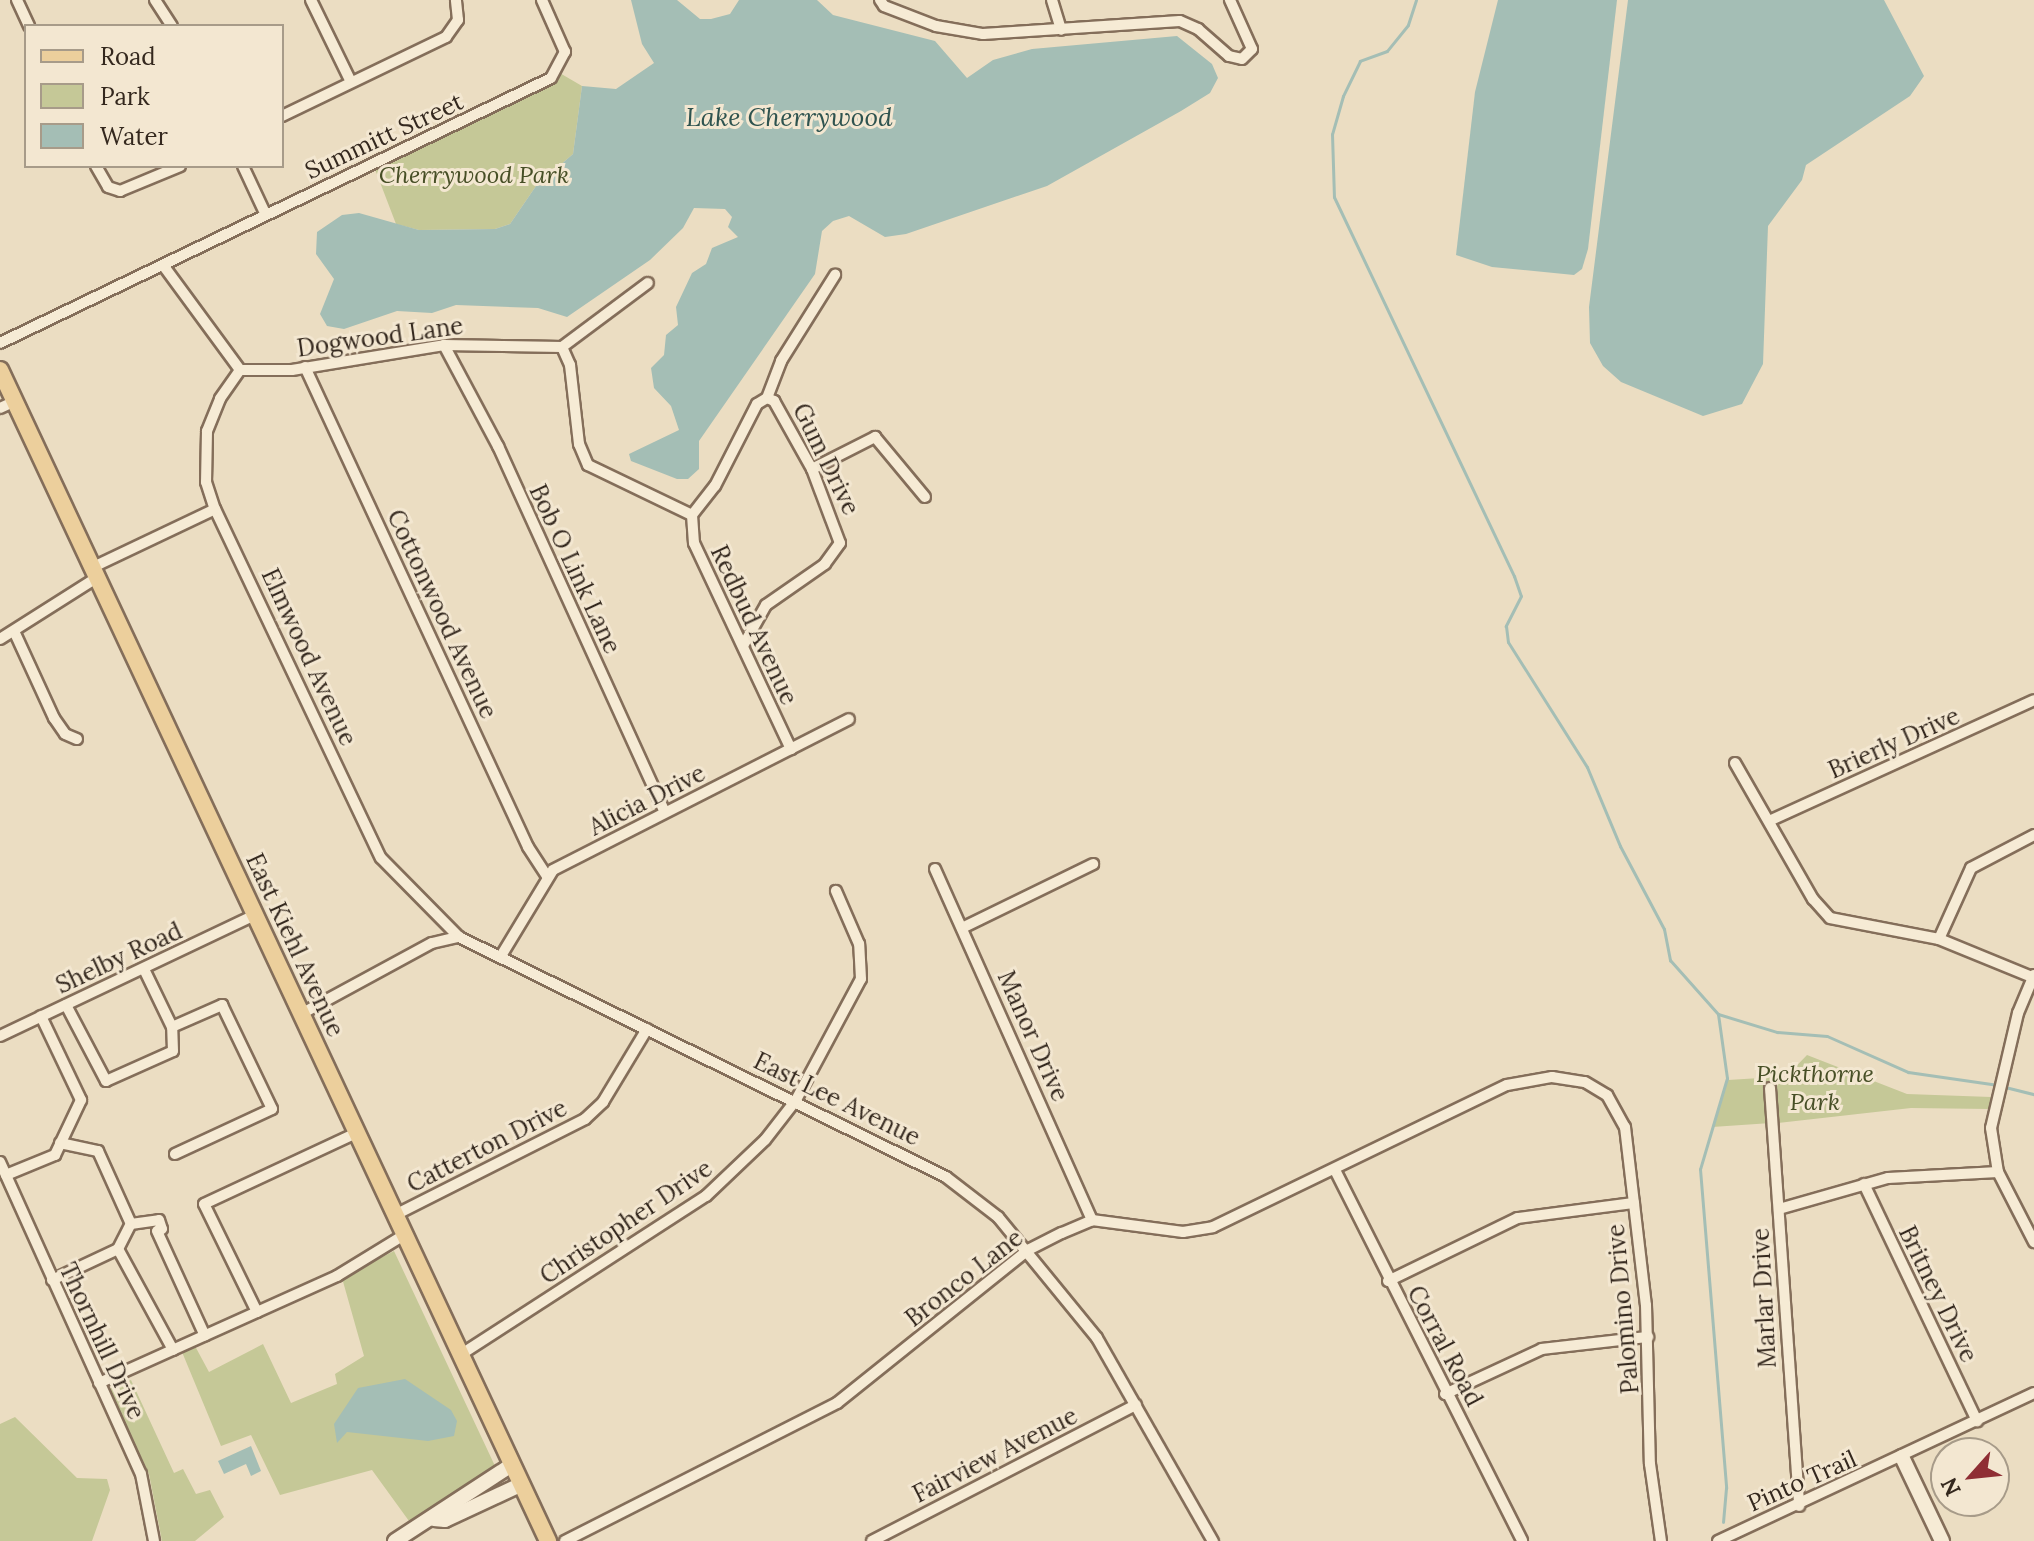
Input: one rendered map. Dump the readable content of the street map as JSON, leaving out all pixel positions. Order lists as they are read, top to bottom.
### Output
{
  "streets": {
    "main road": ["East Kiehl Avenue"],
    "street": [
      "Summitt Street",
      "Dogwood Lane",
      "Gum Drive",
      "Bob O Link Lane",
      "Cottonwood Avenue",
      "Redbud Avenue",
      "Elmwood Avenue",
      "Brierly Drive",
      "Alicia Drive",
      "Shelby Road",
      "Manor Drive",
      "East Lee Avenue",
      "Catterton Drive",
      "Christopher Drive",
      "Bronco Lane",
      "Britney Drive",
      "Marlar Drive",
      "Palomino Drive",
      "Thornhill Drive",
      "Corral Road",
      "Fairview Avenue",
      "Pinto Trail"
    ]
  },
  "crossings": [
    ["Dogwood Lane", "Bob O Link Lane"],
    ["Dogwood Lane", "Cottonwood Avenue"],
    ["Dogwood Lane", "Elmwood Avenue"],
    ["Gum Drive", "Redbud Avenue"],
    ["Bob O Link Lane", "Alicia Drive"],
    ["Cottonwood Avenue", "Alicia Drive"],
    ["Redbud Avenue", "Alicia Drive"],
    ["Elmwood Avenue", "East Lee Avenue"],
    ["East Kiehl Avenue", "Shelby Road"],
    ["East Kiehl Avenue", "Catterton Drive"],
    ["East Kiehl Avenue", "Christopher Drive"],
    ["Manor Drive", "Bronco Lane"],
    ["East Lee Avenue", "Catterton Drive"],
    ["East Lee Avenue", "Christopher Drive"],
    ["East Lee Avenue", "Bronco Lane"],
    ["East Lee Avenue", "Fairview Avenue"],
    ["Britney Drive", "Pinto Trail"],
    ["Marlar Drive", "Pinto Trail"],
    ["Palomino Drive", "Corral Road"]
  ],
  "water": ["Lake Cherrywood"],
  "parks": ["Cherrywood Park", "Pickthorne Park"],
  "legend": ["Road", "Park", "Water"],
  "north": "bottom left"
}
